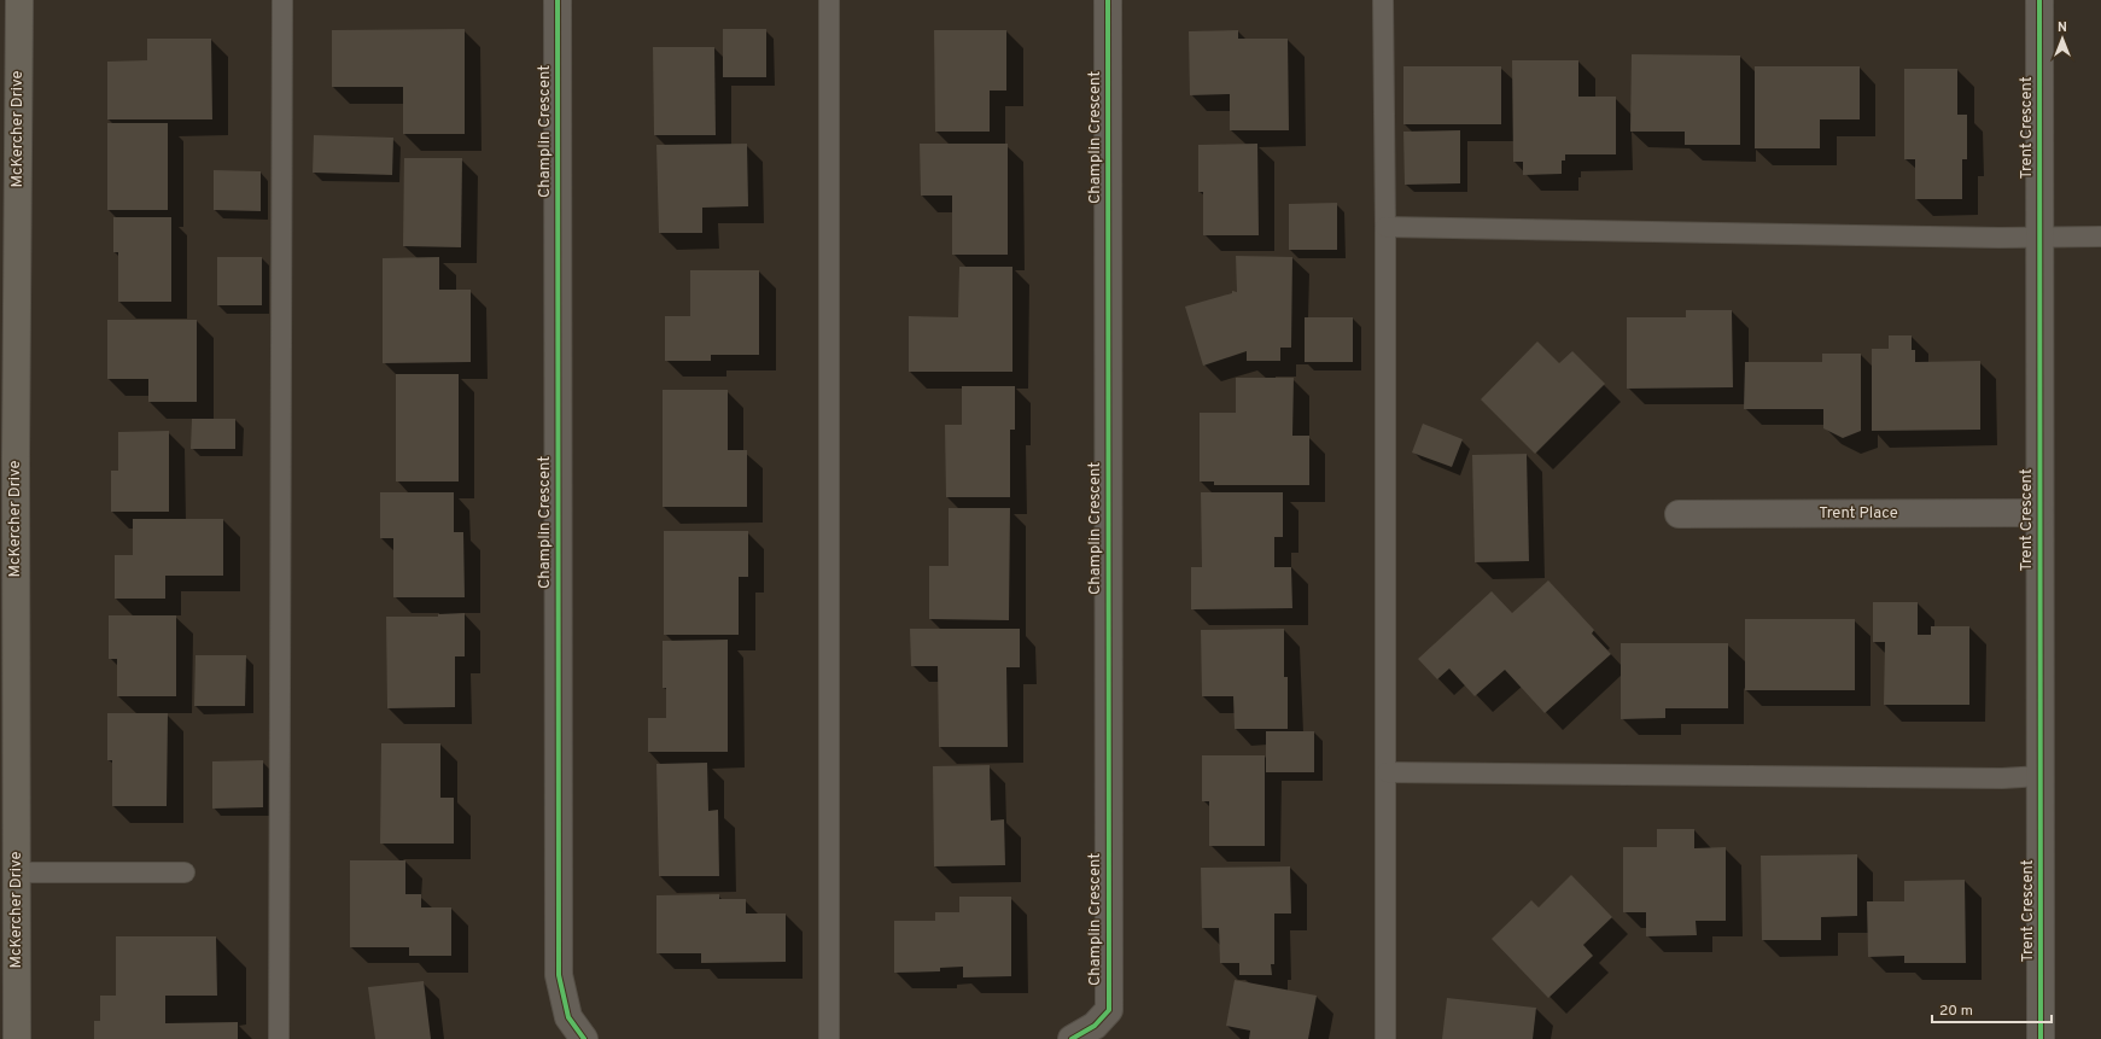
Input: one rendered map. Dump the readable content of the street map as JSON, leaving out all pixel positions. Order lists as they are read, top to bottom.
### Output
{
  "streets": {
    "main road": ["McKercher Drive"],
    "street": ["Trent Crescent", "Champlin Crescent", "Trent Place"]
  },
  "crossings": [
    ["Trent Crescent", "Trent Place"]
  ],
  "scale_bar": "20 m",
  "north": "top"
}
